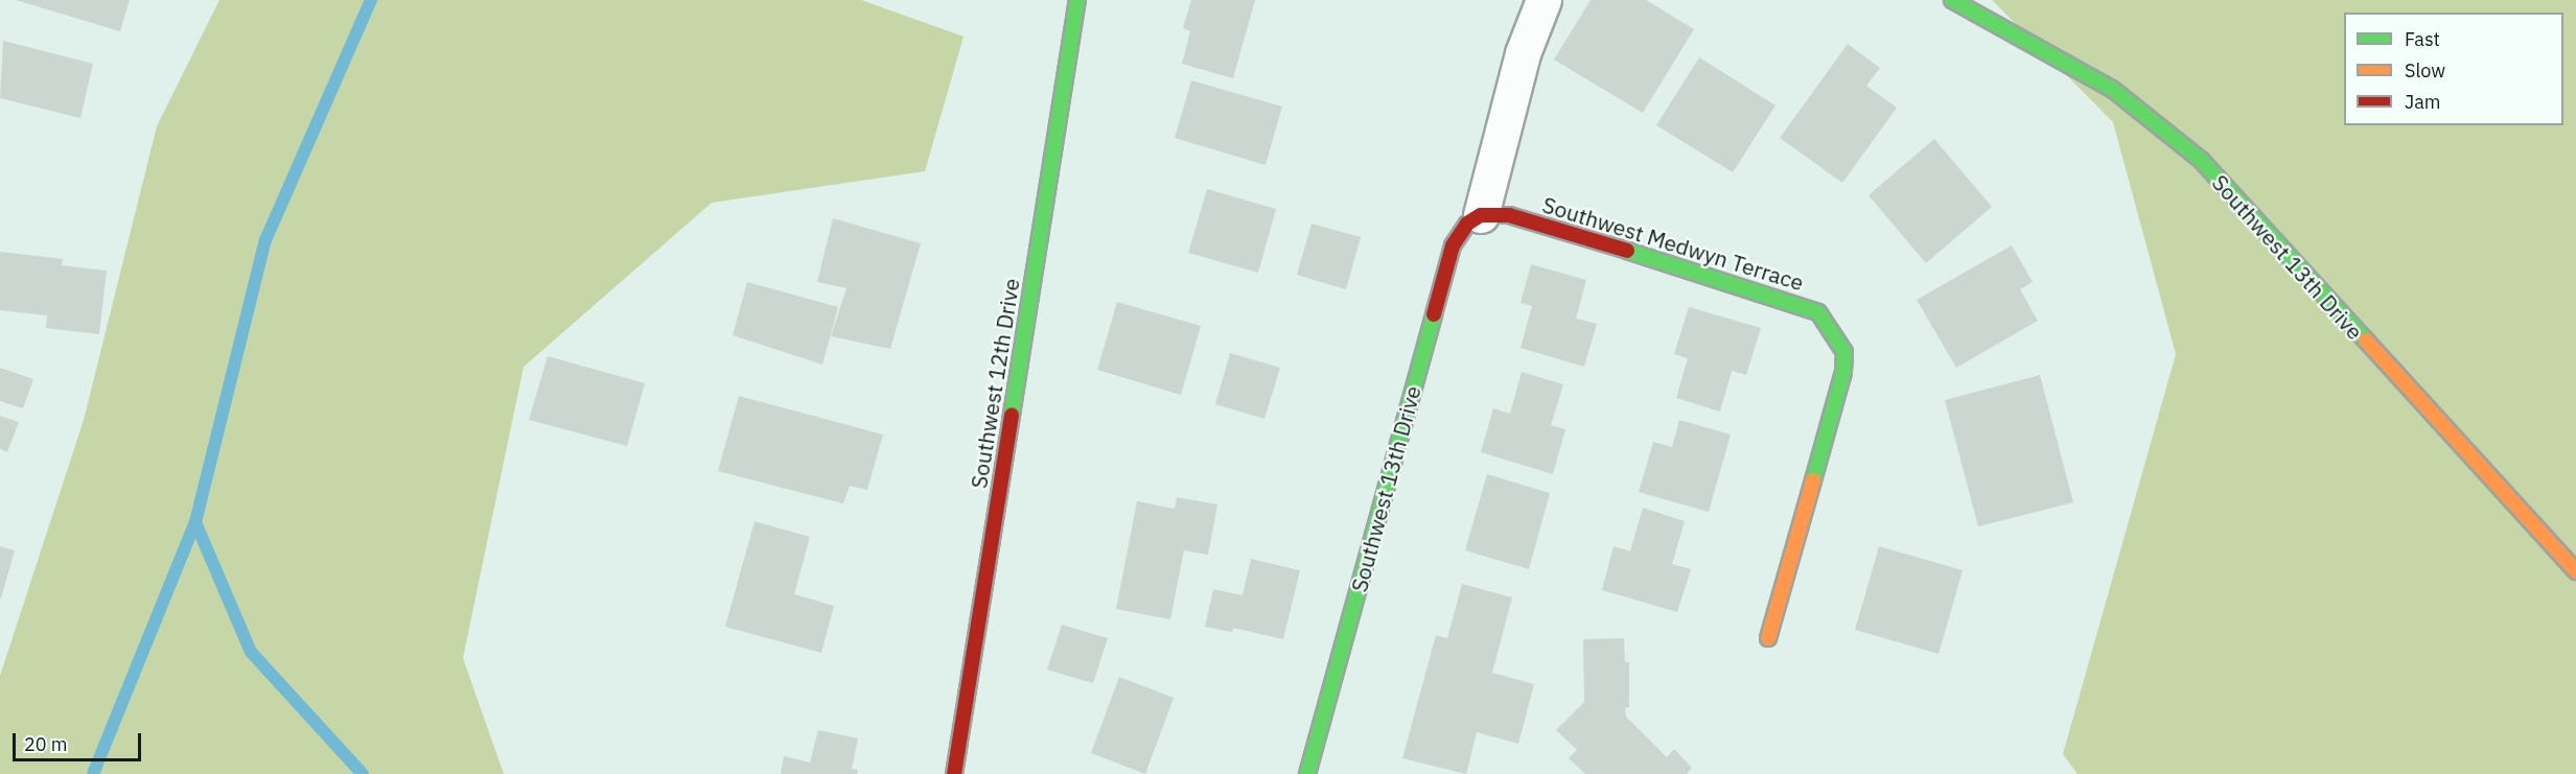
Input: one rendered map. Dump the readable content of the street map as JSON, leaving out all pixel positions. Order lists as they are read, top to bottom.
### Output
{
  "streets": {
    "street": ["Southwest Medwyn Terrace", "Southwest 13th Drive", "Southwest 12th Drive"]
  },
  "crossings": [
    ["Southwest Medwyn Terrace", "Southwest 13th Drive"]
  ],
  "legend": ["Fast", "Slow", "Jam"],
  "scale_bar": "20 m"
}
